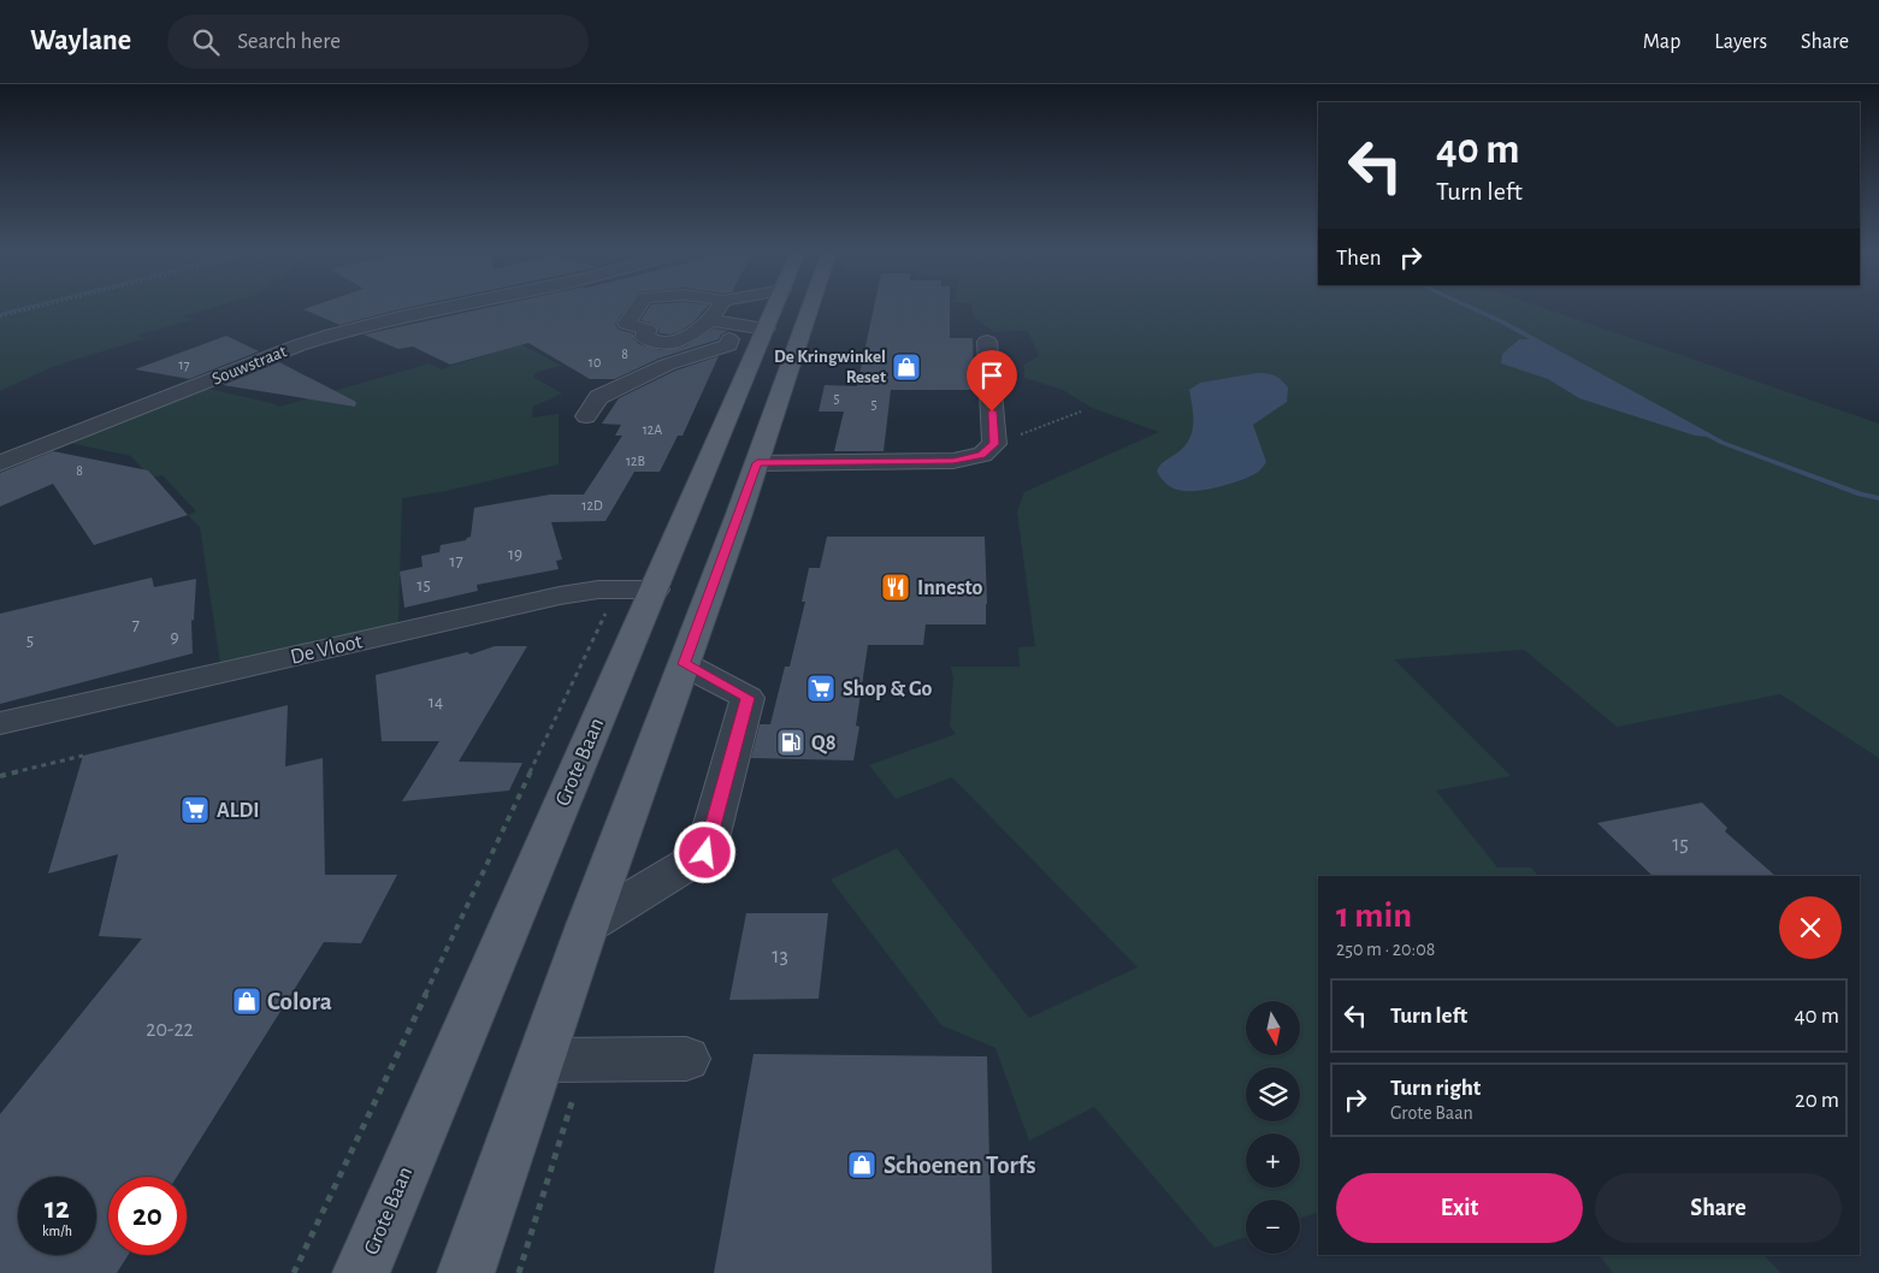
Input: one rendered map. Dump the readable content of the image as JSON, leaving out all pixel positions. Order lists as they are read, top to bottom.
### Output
{
  "streets": {
    "main road": ["Grote Baan"],
    "street": ["Souwstraat", "De Vloot"]
  },
  "crossings": [
    ["De Vloot", "Grote Baan"]
  ],
  "places": {
    "shop": ["De Kringwinkel Reset", "Colora", "Schoenen Torfs"],
    "restaurant": ["Innesto"],
    "supermarket": ["Shop & Go", "ALDI"],
    "fuel station": ["Q8"]
  },
  "house_numbers": [
    "8",
    "10",
    "17",
    "5",
    "5",
    "12A",
    "12B",
    "8",
    "12D",
    "19",
    "17",
    "15",
    "7",
    "9",
    "5",
    "14",
    "15",
    "13",
    "20-22"
  ],
  "north": "bottom",
  "page": {
    "header": "Waylane",
    "search": "Search here",
    "nav": ["Map", "Layers", "Share"],
    "turn": ["40 m", "Turn left"],
    "then": "Then",
    "heading": ["1 min", "250 m · 20:08"],
    "list": [
      {
        "name": "Turn left",
        "value": "40 m"
      },
      {
        "name": "Turn right",
        "note": "Grote Baan",
        "value": "20 m"
      }
    ],
    "map_buttons": ["+", "−"],
    "buttons": ["Exit", "Share"],
    "speed": "12 km/h",
    "limit": "20"
  }
}
